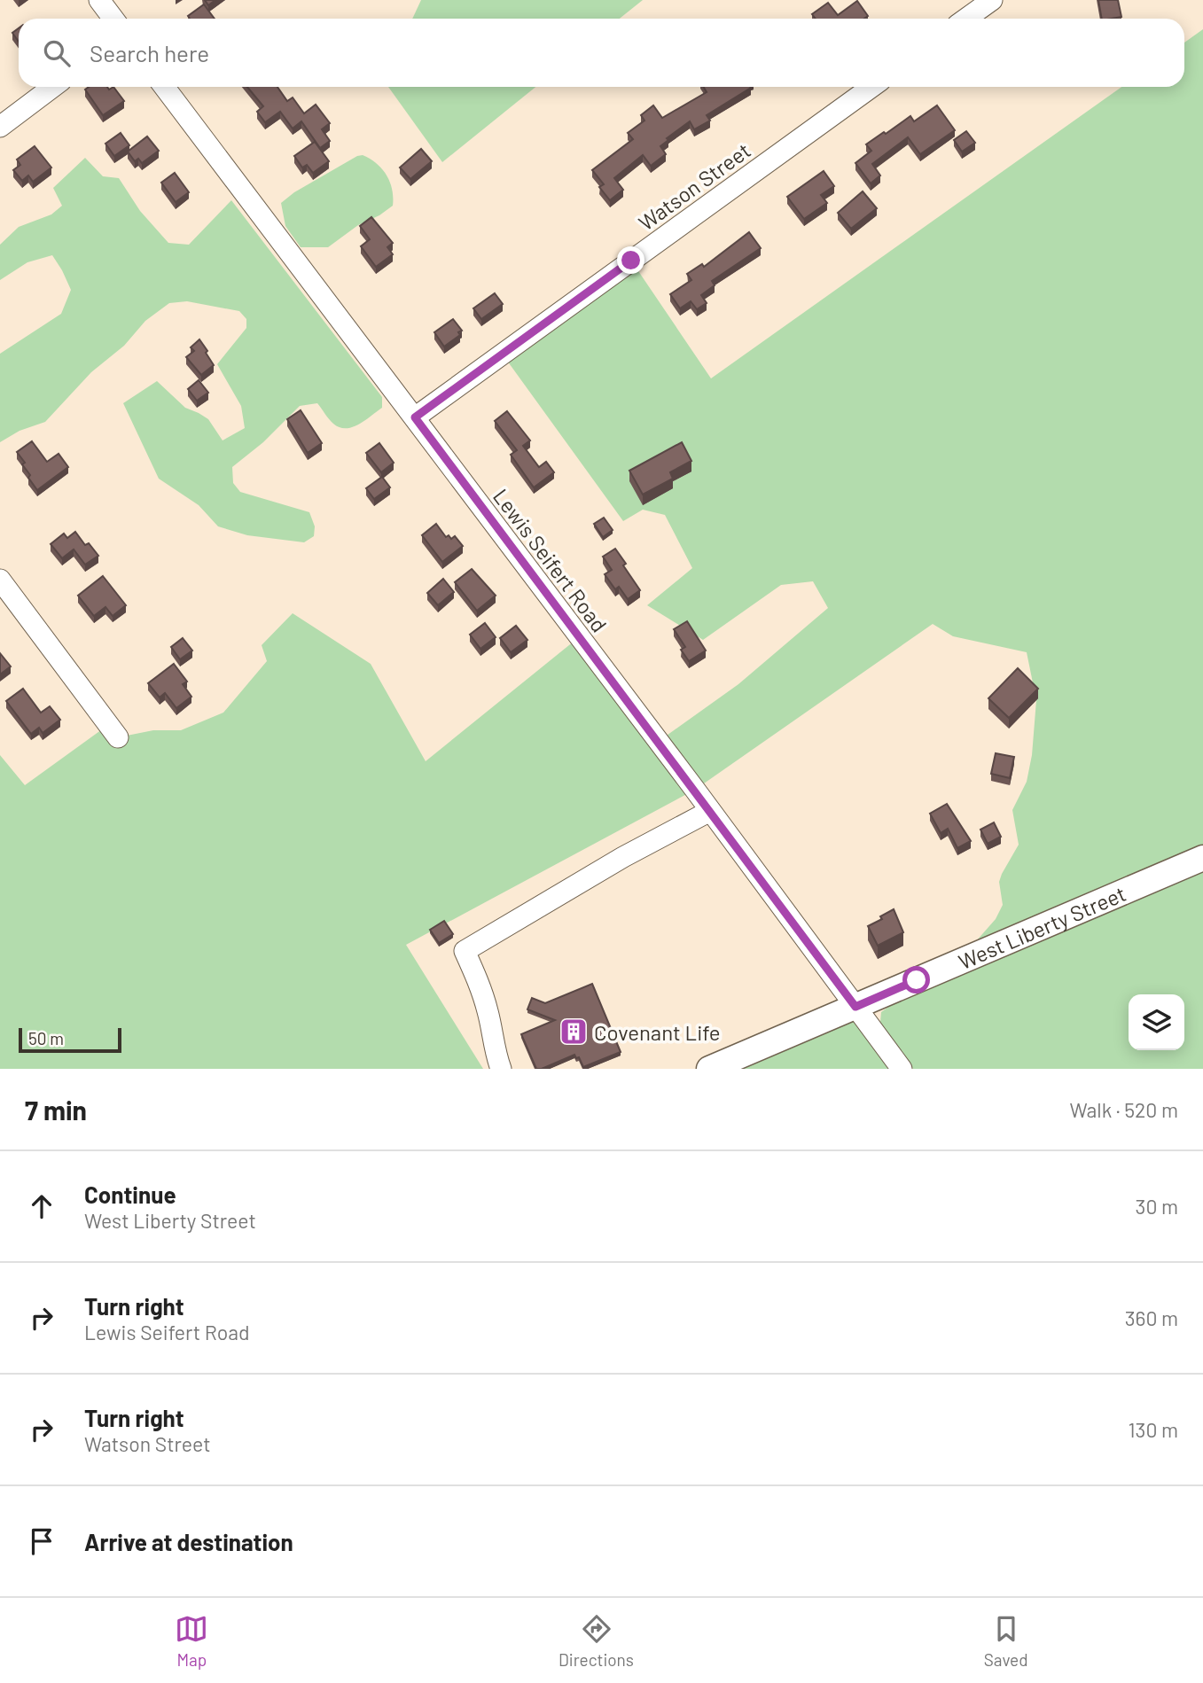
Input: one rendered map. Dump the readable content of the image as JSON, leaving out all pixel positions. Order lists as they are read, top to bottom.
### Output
{
  "streets": {
    "main road": ["West Liberty Street"],
    "street": ["Watson Street", "Lewis Seifert Road"]
  },
  "crossings": [
    ["Watson Street", "Lewis Seifert Road"],
    ["Lewis Seifert Road", "West Liberty Street"]
  ],
  "places": {
    "building": ["Covenant Life"]
  },
  "scale_bar": "50 m",
  "page": {
    "search": "Search here",
    "scale": "50 m",
    "heading": ["7 min", "Walk · 520 m"],
    "list": [
      ["Continue", "West Liberty Street", "30 m"],
      ["Turn right", "Lewis Seifert Road", "360 m"],
      ["Turn right", "Watson Street", "130 m"],
      "Arrive at destination"
    ],
    "nav": ["Map", "Directions", "Saved"]
  }
}
